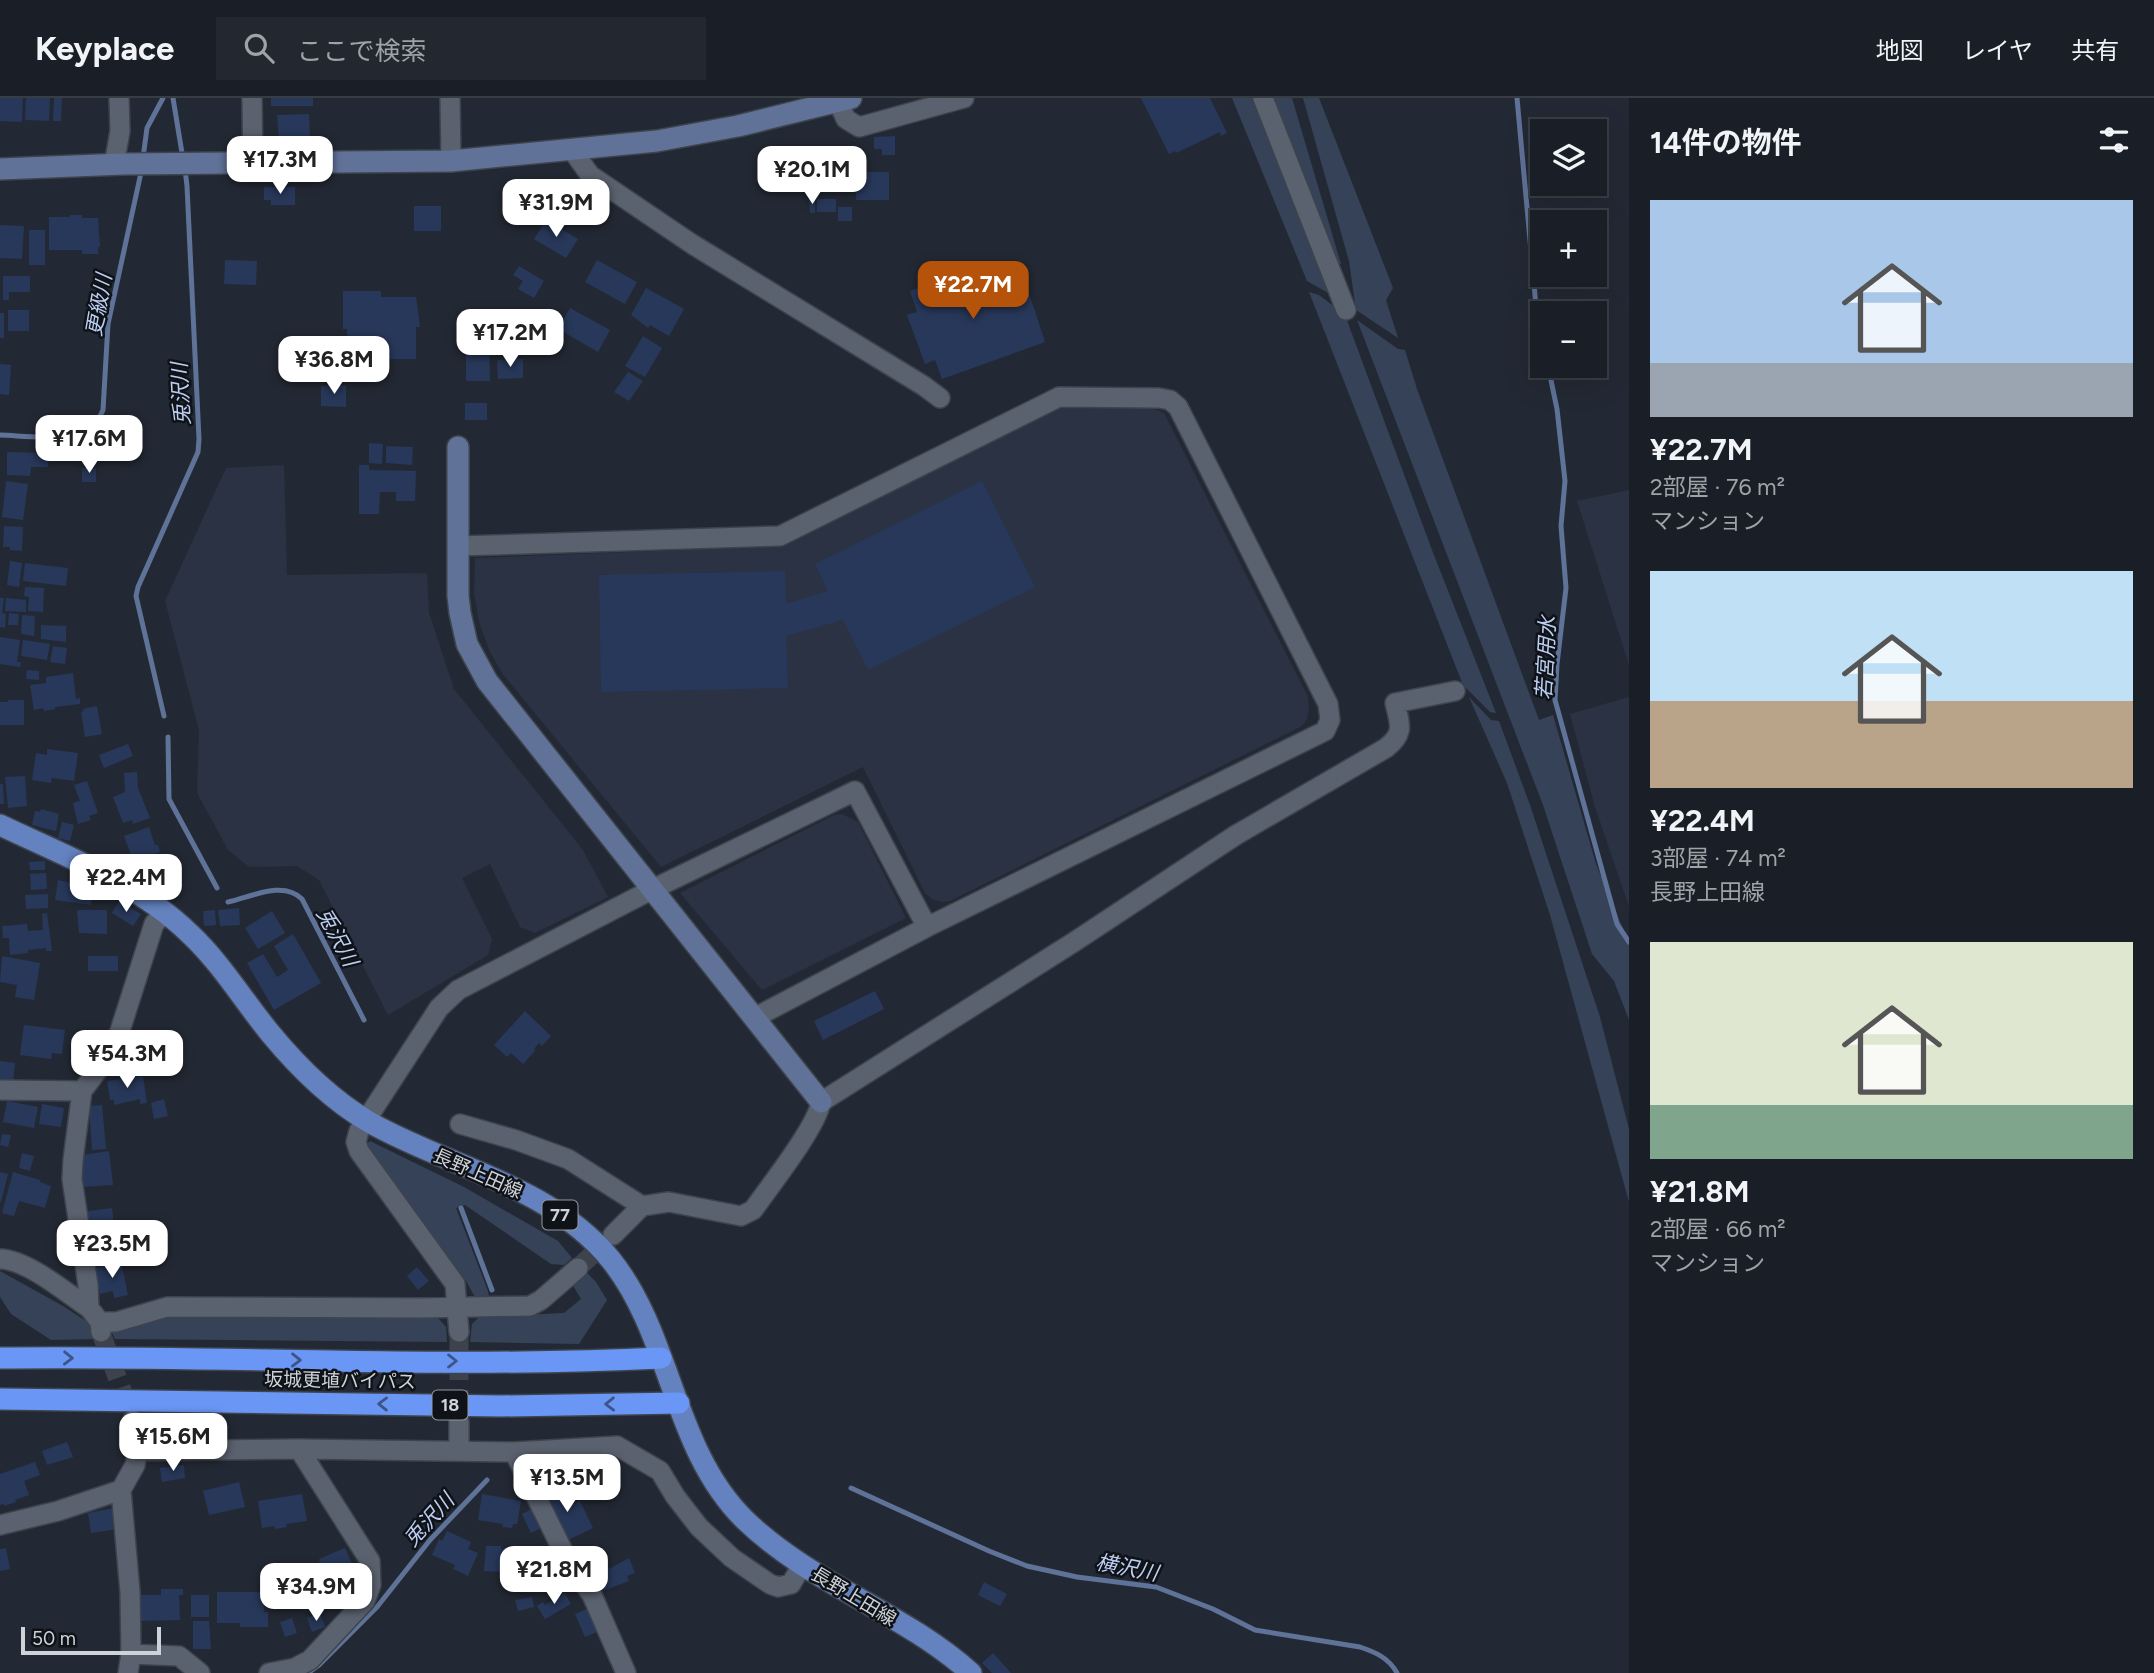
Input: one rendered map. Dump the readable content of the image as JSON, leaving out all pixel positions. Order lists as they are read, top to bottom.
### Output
{
  "streets": {
    "highway": ["坂城更埴バイパス", "18"],
    "main road": ["長野上田線", "77"]
  },
  "crossings": [
    ["長野上田線", "坂城更埴バイパス"]
  ],
  "water": [
    "更級川",
    "兎沢川",
    "若宮用水",
    "横沢川"
  ],
  "scale_bar": "50 m",
  "page": {
    "header": "Keyplace",
    "search": "ここで検索",
    "nav": ["地図", "レイヤ", "共有"],
    "heading": "14件の物件",
    "map_buttons": ["+", "−"],
    "price": [
      "¥17.3M",
      "¥20.1M",
      "¥31.9M",
      "¥22.7M",
      "¥17.2M",
      "¥36.8M",
      "¥17.6M",
      "¥22.4M",
      "¥54.3M",
      "¥23.5M",
      "¥15.6M",
      "¥13.5M",
      "¥21.8M",
      "¥34.9M"
    ],
    "list": [
      {
        "name": "¥22.7M",
        "note": "2部屋 · 76 m² · マンション"
      },
      {
        "name": "¥22.4M",
        "note": "3部屋 · 74 m² · 長野上田線"
      },
      {
        "name": "¥21.8M",
        "note": "2部屋 · 66 m² · マンション"
      }
    ],
    "scale": "50 m"
  }
}
